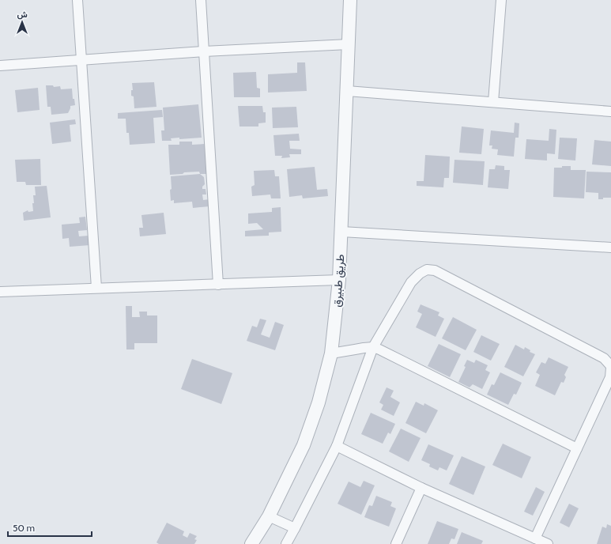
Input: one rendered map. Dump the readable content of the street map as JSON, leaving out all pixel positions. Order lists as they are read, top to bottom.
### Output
{
  "streets": {
    "street": ["طريق طبيرق"]
  },
  "scale_bar": "50 m",
  "north": "top"
}
